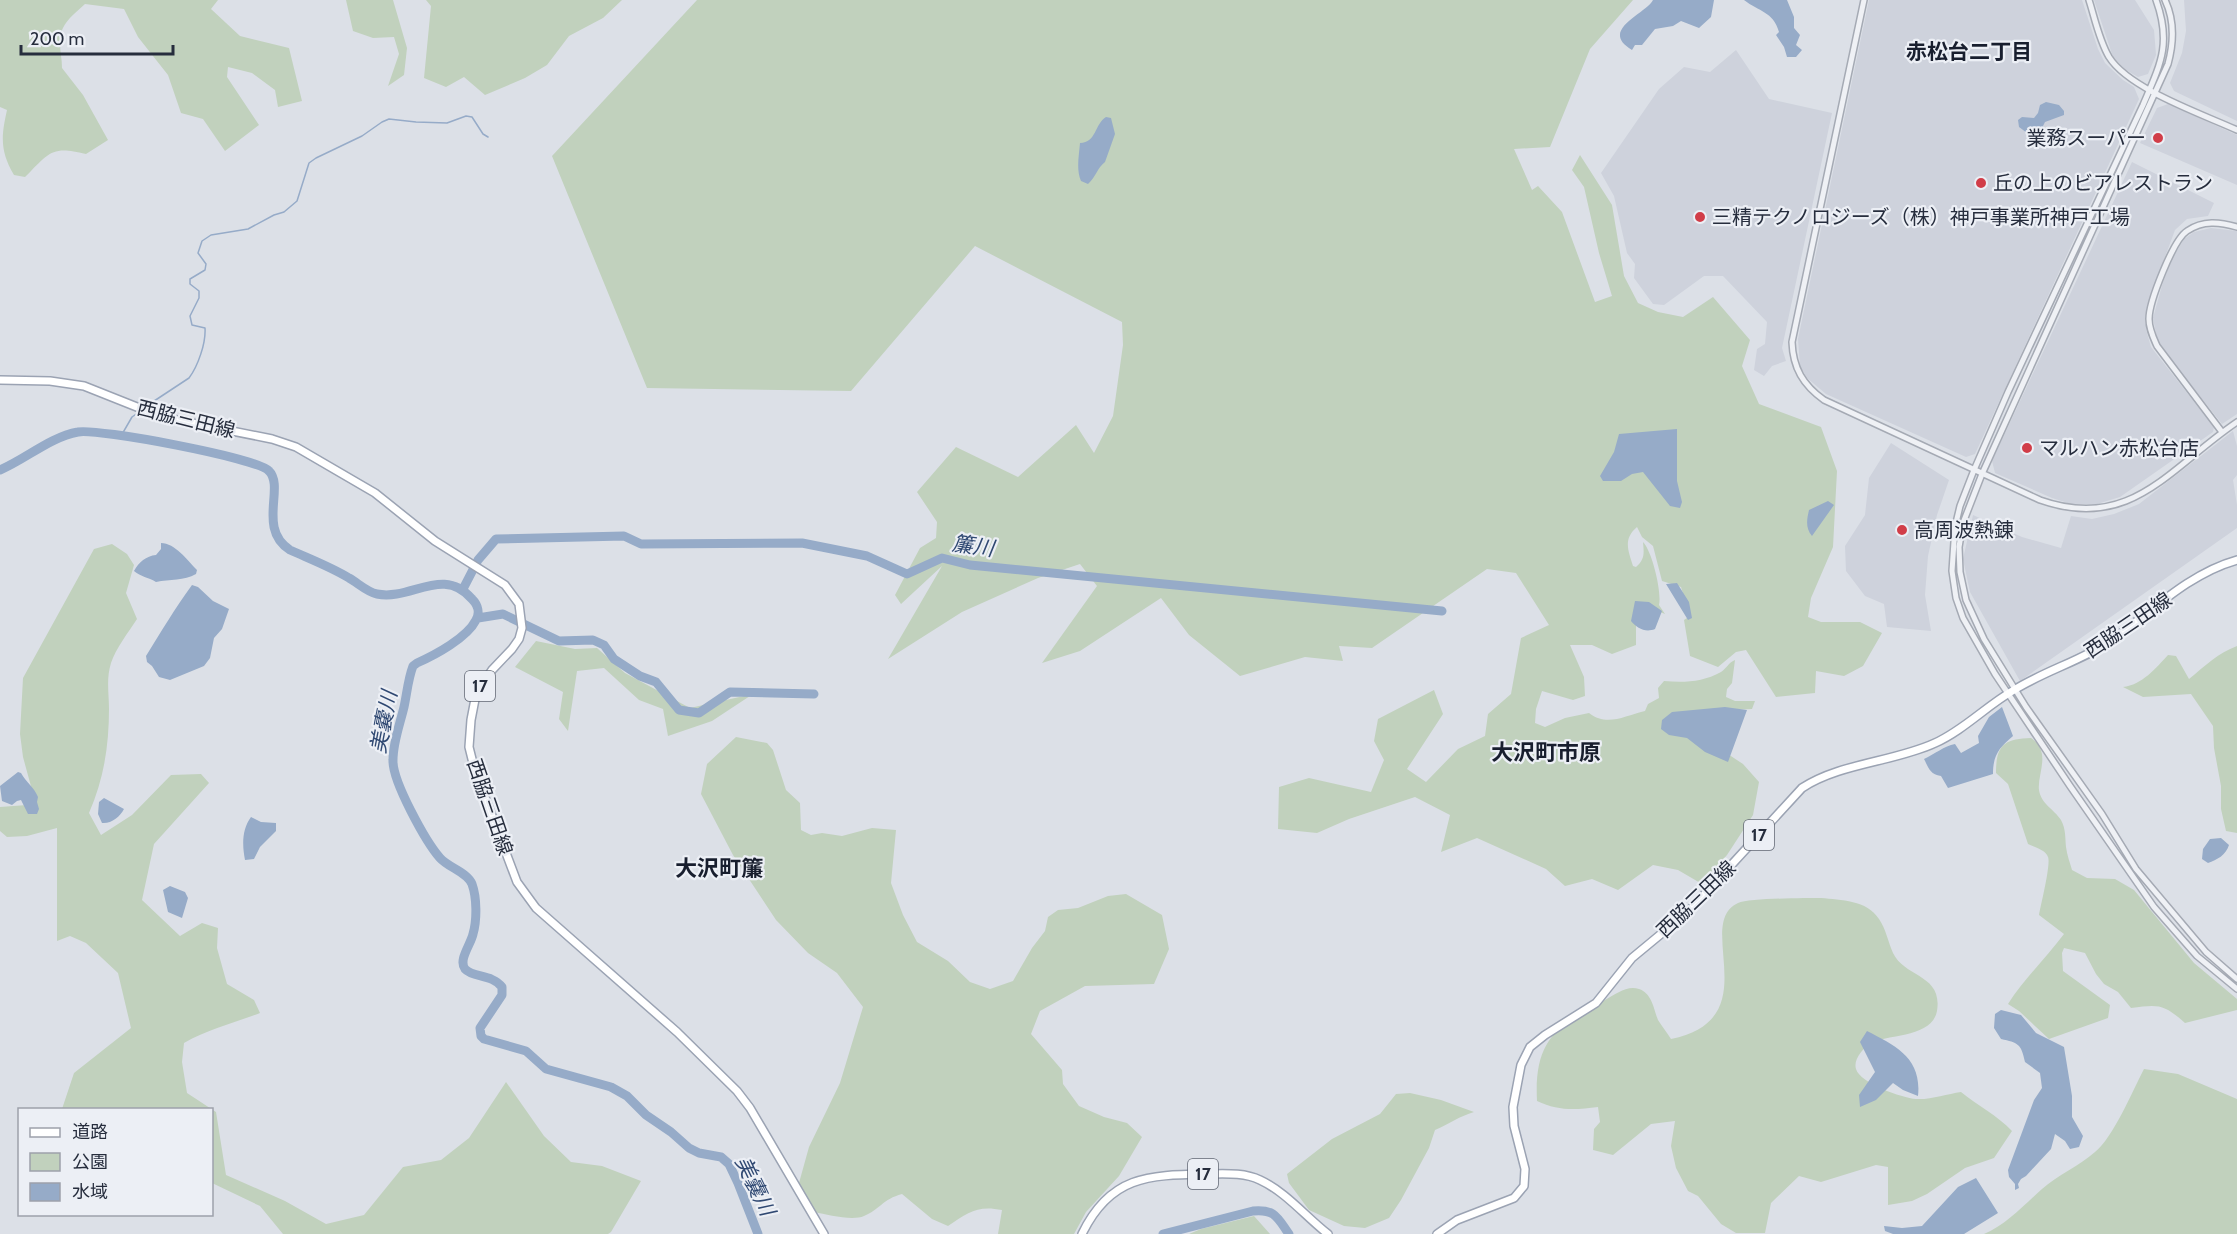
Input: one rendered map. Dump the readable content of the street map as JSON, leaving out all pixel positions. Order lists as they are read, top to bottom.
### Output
{
  "streets": {
    "main road": ["西脇三田線", "17"]
  },
  "districts": ["赤松台二丁目", "大沢町市原", "大沢町簾"],
  "water": ["簾川", "美嚢川"],
  "places": [
    "業務スーパー",
    "丘の上のビアレストラン",
    "三精テクノロジーズ（株）神戸事業所神戸工場",
    "マルハン赤松台店",
    "高周波熱錬"
  ],
  "legend": ["道路", "公園", "水域"],
  "scale_bar": "200 m"
}
